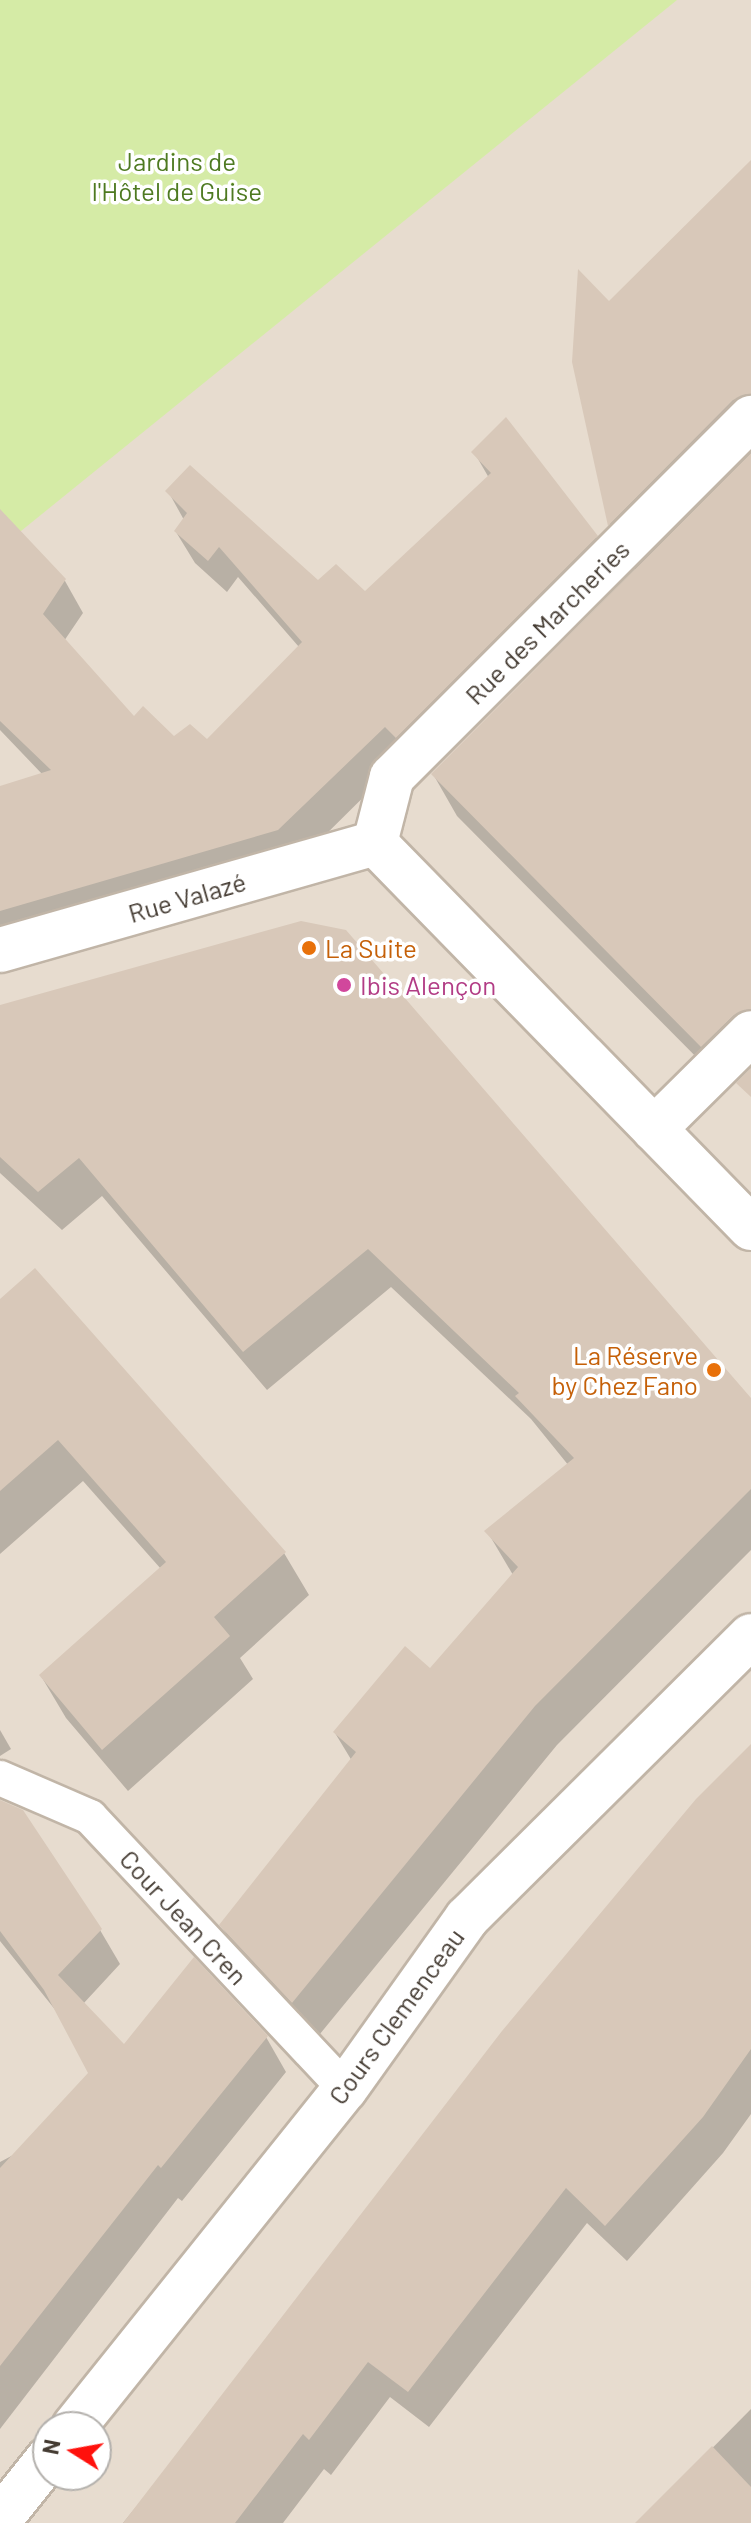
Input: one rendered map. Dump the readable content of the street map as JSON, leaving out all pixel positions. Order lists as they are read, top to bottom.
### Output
{
  "streets": {
    "street": ["Rue des Marcheries", "Rue Valazé", "Cours Clemenceau"],
    "lane": ["Cour Jean Cren"]
  },
  "crossings": [
    ["Rue des Marcheries", "Rue Valazé"],
    ["Cour Jean Cren", "Cours Clemenceau"]
  ],
  "parks": ["Jardins de l'Hôtel de Guise"],
  "places": ["La Suite", "Ibis Alençon", "La Réserve by Chez Fano"],
  "north": "left"
}
